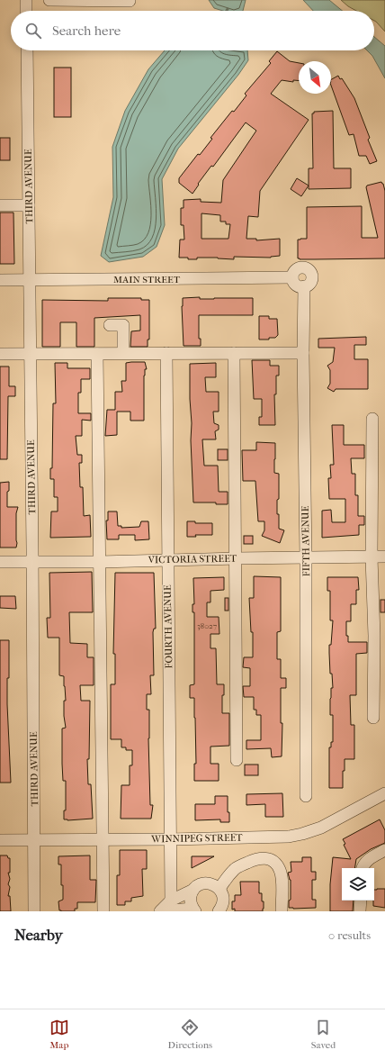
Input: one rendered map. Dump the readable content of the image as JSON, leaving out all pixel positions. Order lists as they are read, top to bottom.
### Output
{
  "streets": {
    "street": [
      "THIRD AVENUE",
      "MAIN STREET",
      "FIFTH AVENUE",
      "VICTORIA STREET",
      "FOURTH AVENUE",
      "WINNIPEG STREET"
    ]
  },
  "crossings": [
    ["THIRD AVENUE", "MAIN STREET"],
    ["THIRD AVENUE", "VICTORIA STREET"],
    ["THIRD AVENUE", "WINNIPEG STREET"],
    ["MAIN STREET", "FIFTH AVENUE"],
    ["FIFTH AVENUE", "VICTORIA STREET"],
    ["VICTORIA STREET", "FOURTH AVENUE"],
    ["FOURTH AVENUE", "WINNIPEG STREET"]
  ],
  "house_numbers": ["38027"],
  "north": "bottom right",
  "page": {
    "search": "Search here",
    "heading": ["Nearby", "0 results"],
    "nav": ["Map", "Directions", "Saved"]
  }
}
